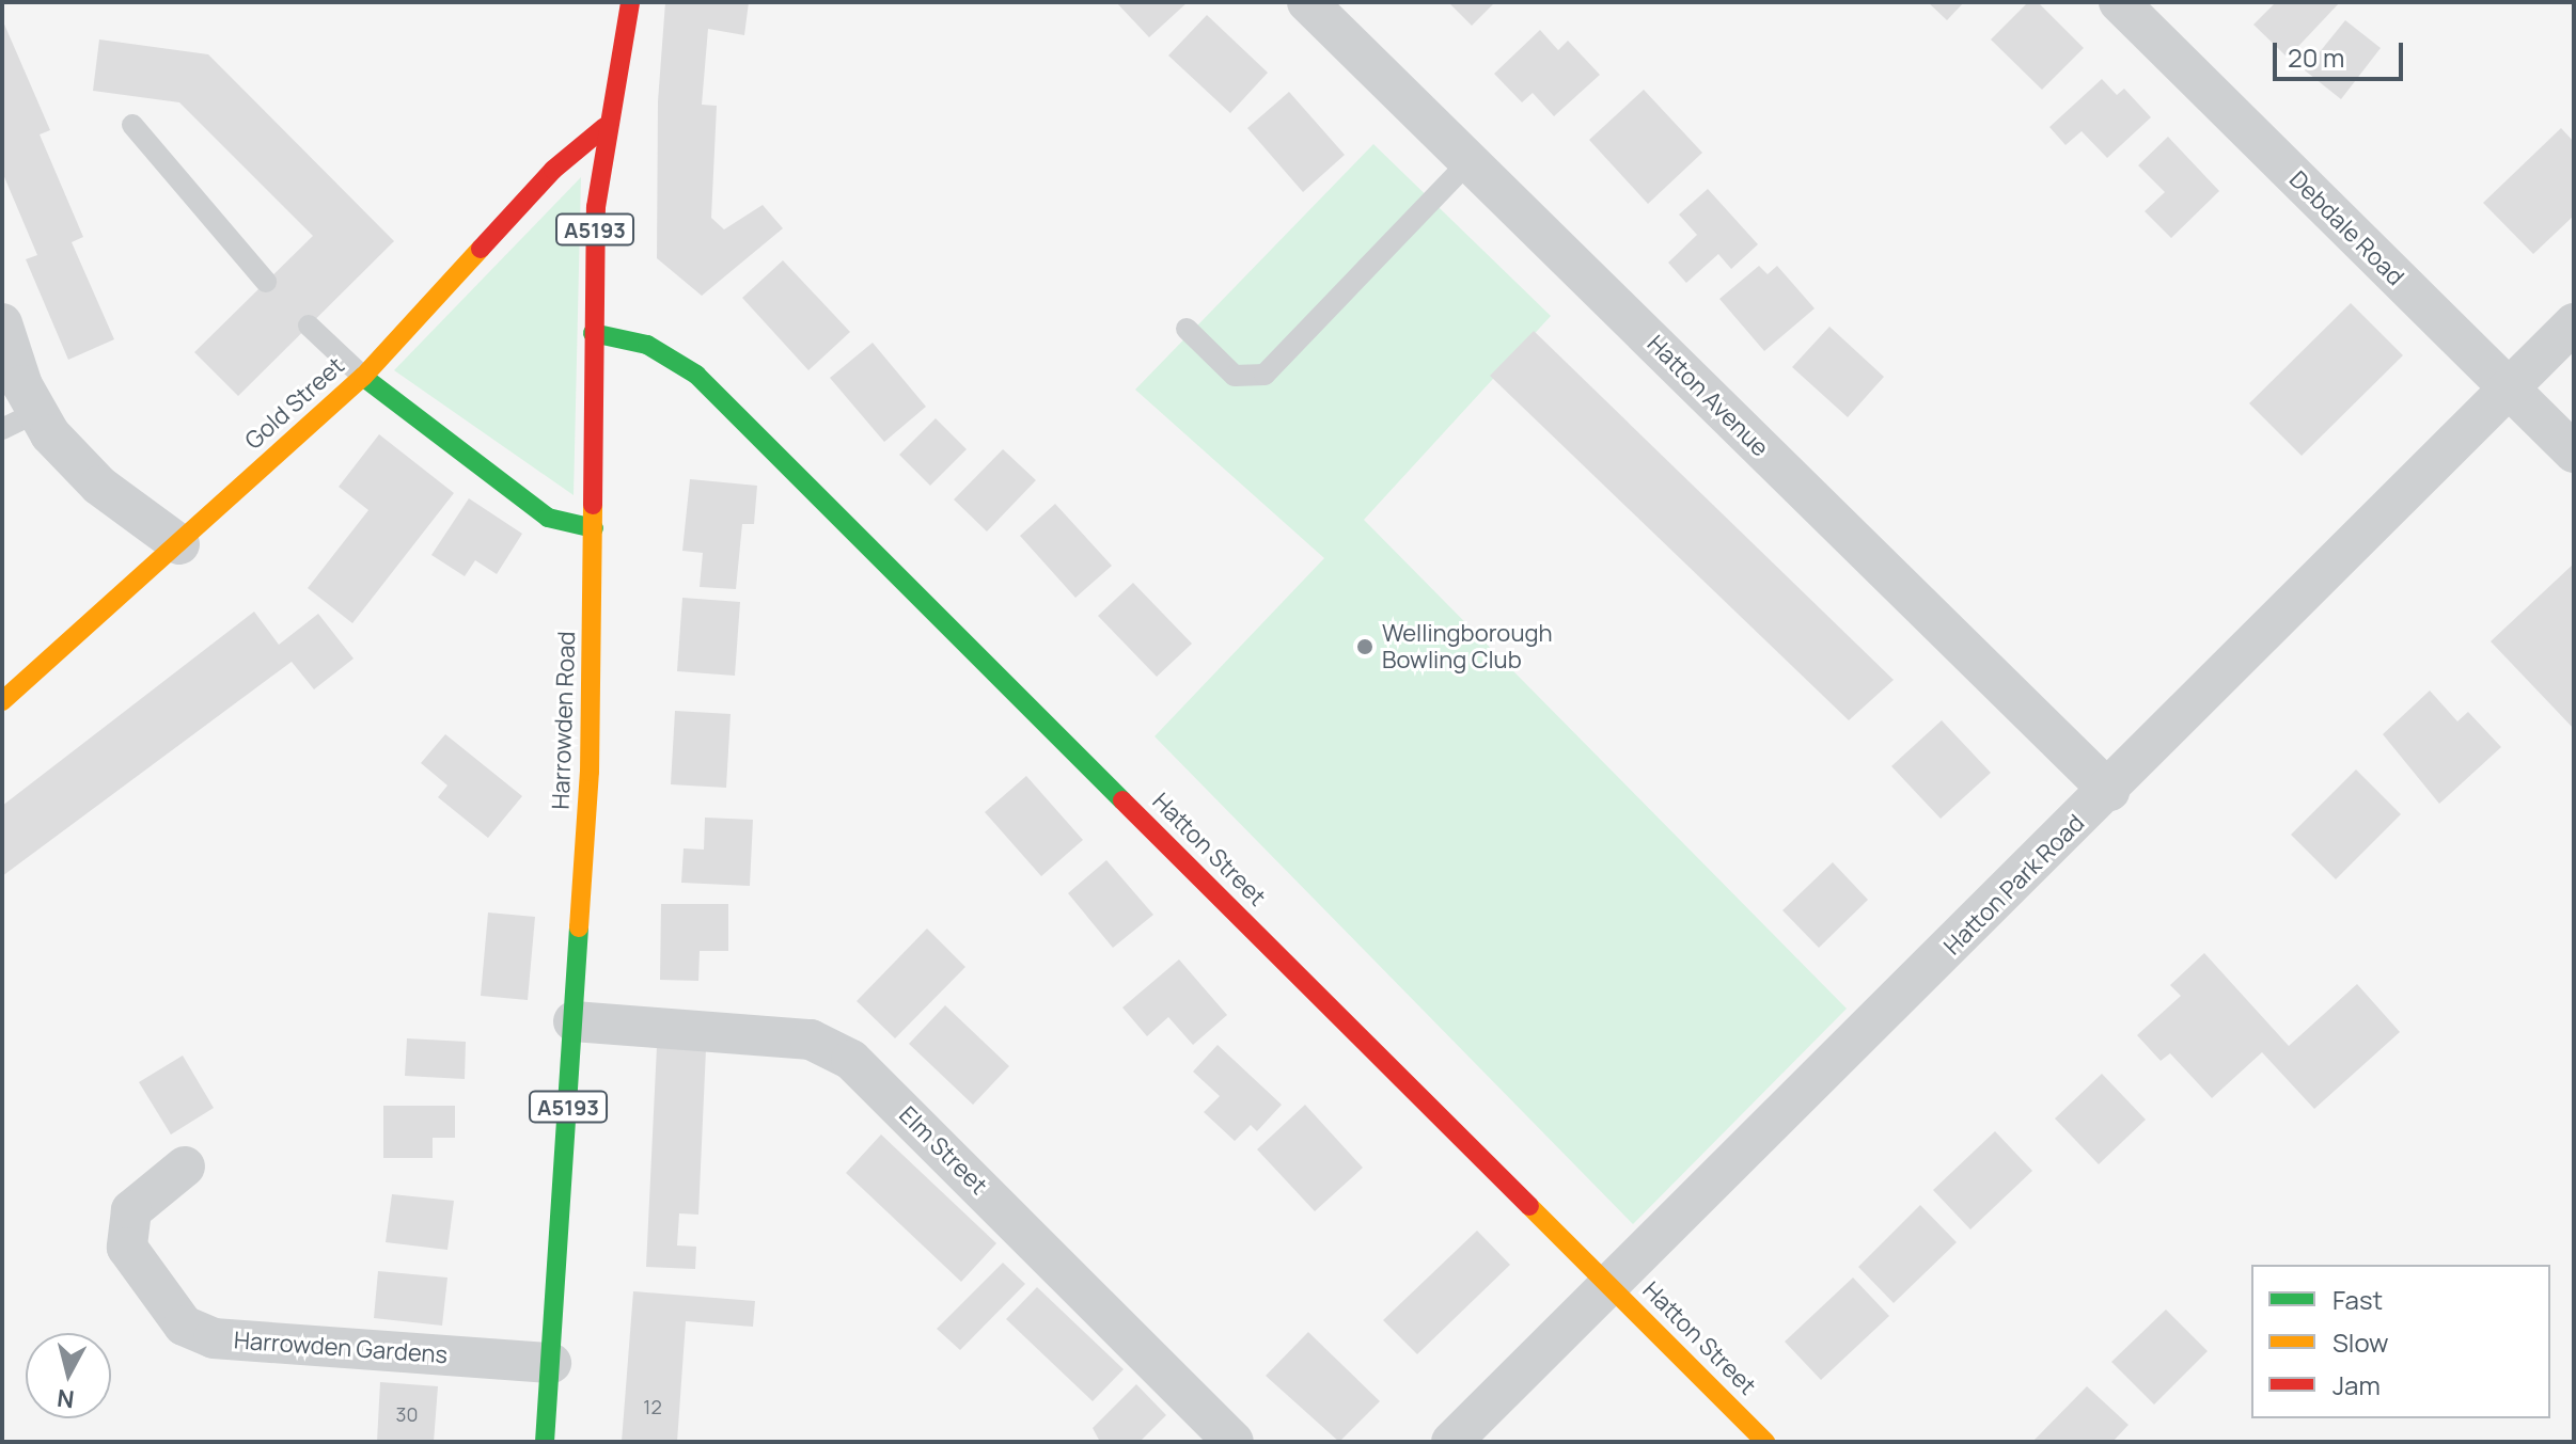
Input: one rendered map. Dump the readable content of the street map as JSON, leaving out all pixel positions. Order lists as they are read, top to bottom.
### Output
{
  "streets": {
    "street": [
      "Debdale Road",
      "A5193",
      "Hatton Avenue",
      "Gold Street",
      "Harrowden Road",
      "Hatton Street",
      "Hatton Park Road",
      "Elm Street",
      "Harrowden Gardens"
    ]
  },
  "crossings": [
    ["Debdale Road", "Hatton Park Road"],
    ["Hatton Avenue", "Hatton Park Road"],
    ["Gold Street", "Harrowden Road"],
    ["Harrowden Road", "Hatton Street"],
    ["Harrowden Road", "Elm Street"],
    ["Harrowden Road", "Harrowden Gardens"],
    ["Hatton Street", "Hatton Park Road"]
  ],
  "places": ["Wellingborough Bowling Club"],
  "house_numbers": ["12", "30"],
  "legend": ["Fast", "Slow", "Jam"],
  "scale_bar": "20 m",
  "north": "bottom"
}
